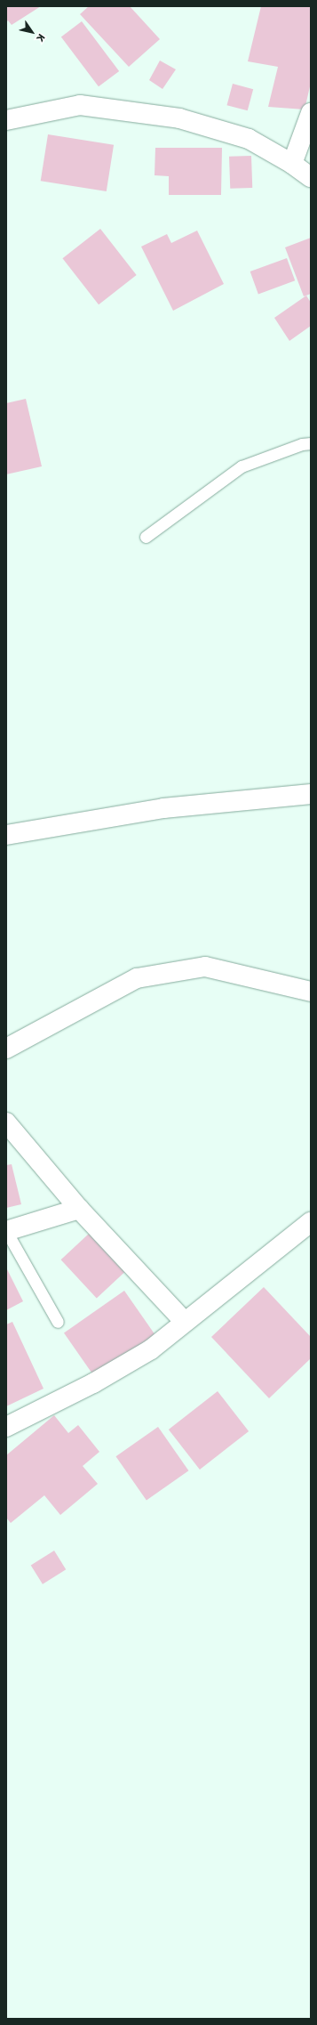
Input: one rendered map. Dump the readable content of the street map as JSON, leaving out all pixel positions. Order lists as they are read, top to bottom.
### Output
{
  "north": "bottom right"
}
